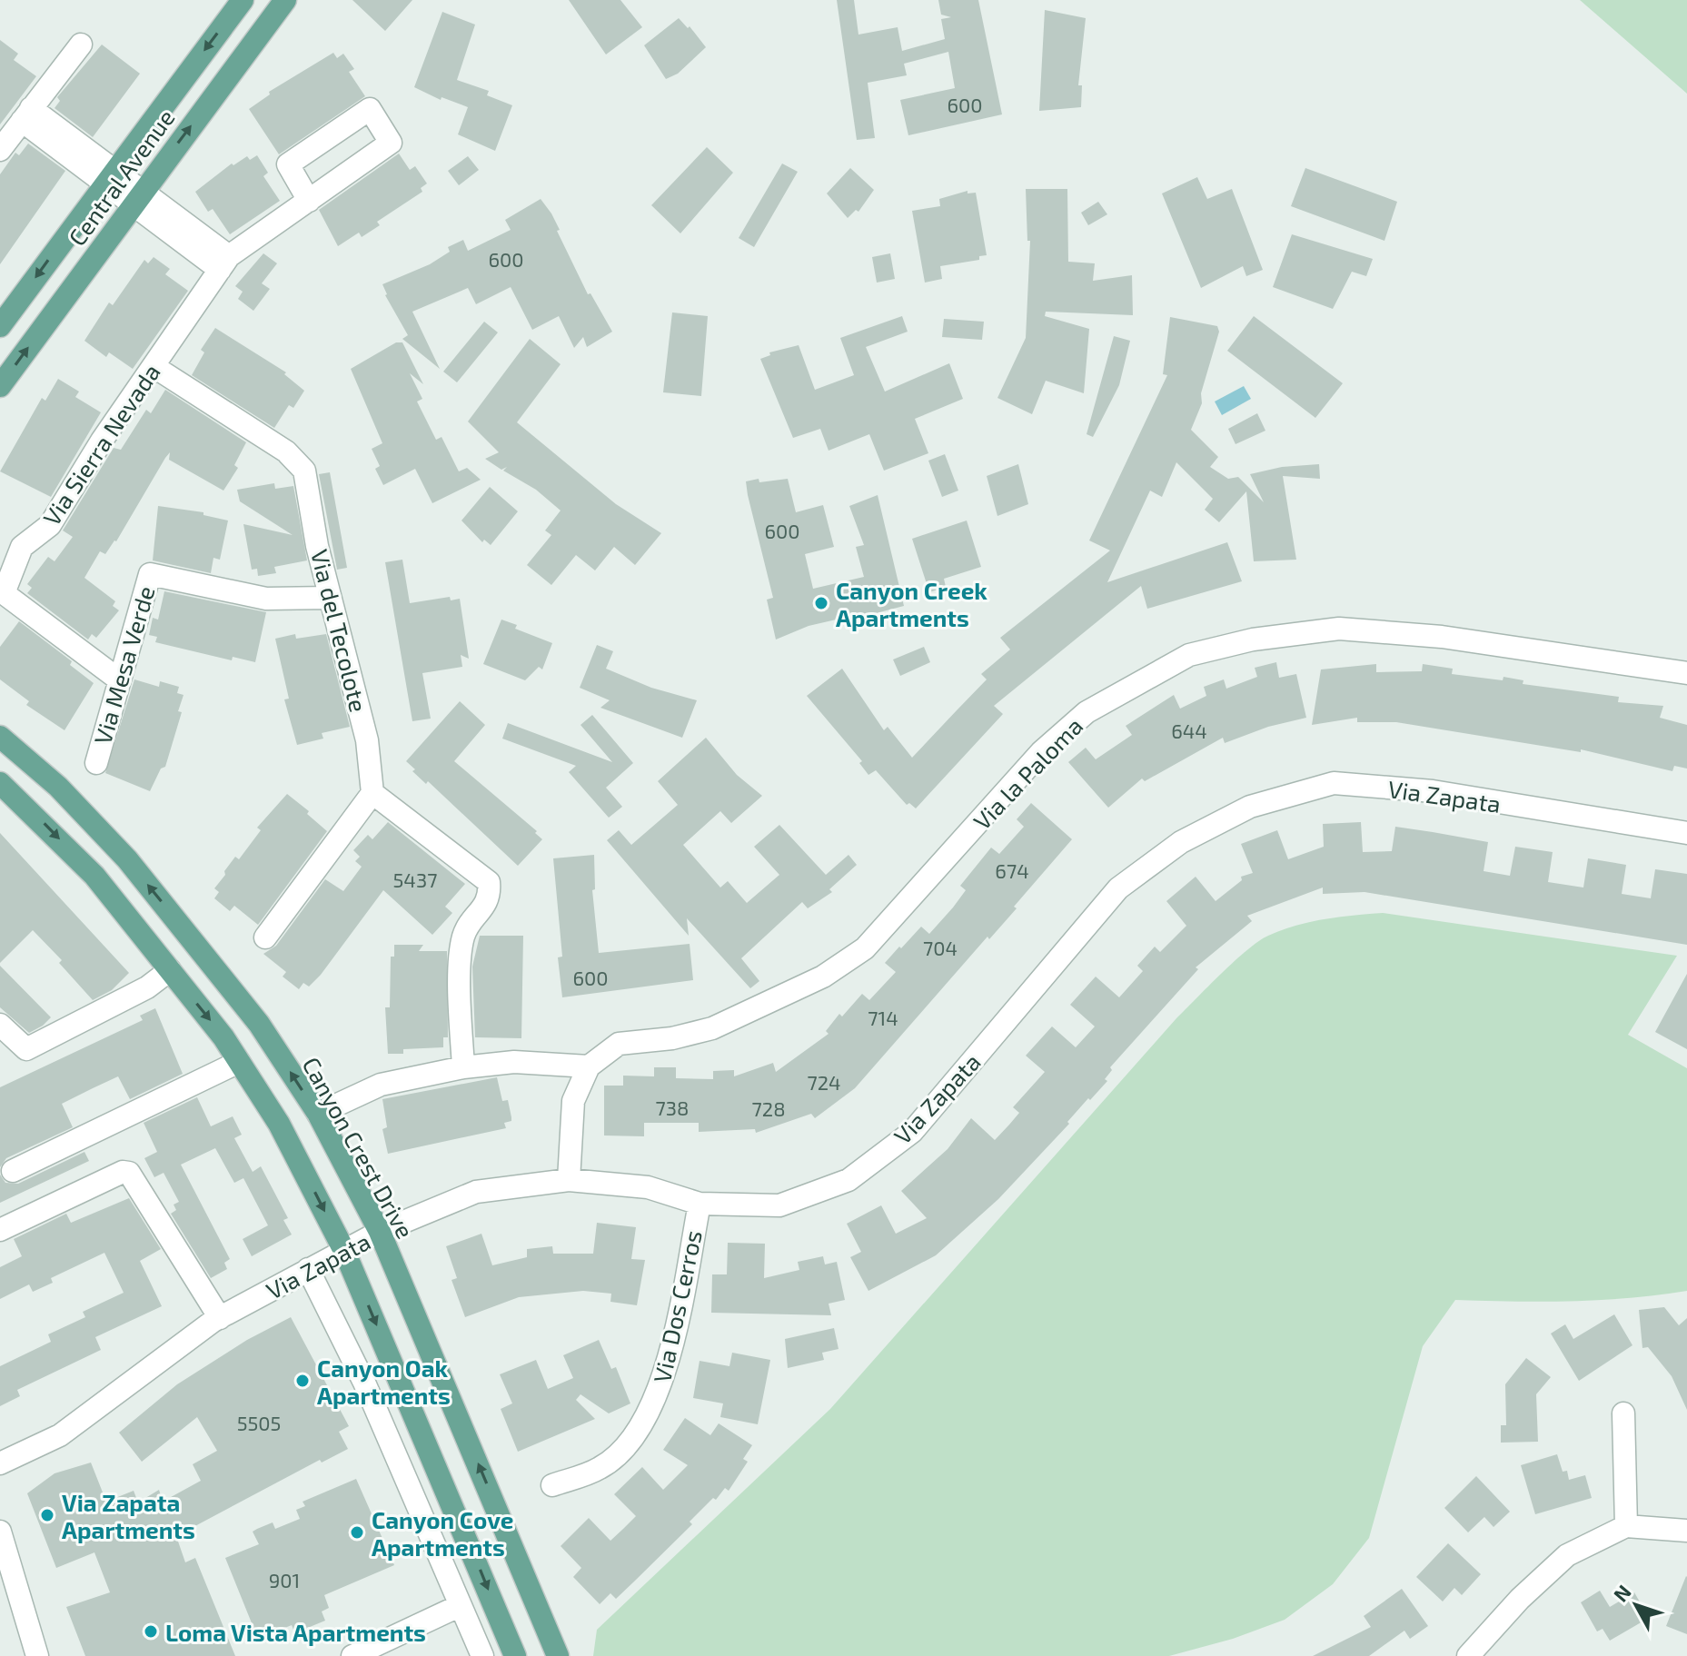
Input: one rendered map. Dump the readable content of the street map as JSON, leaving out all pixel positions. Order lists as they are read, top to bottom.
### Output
{
  "streets": {
    "main road": ["Central Avenue", "Canyon Crest Drive"],
    "street": [
      "Via Sierra Nevada",
      "Via del Tecolote",
      "Via Mesa Verde",
      "Via la Paloma",
      "Via Zapata",
      "Via Dos Cerros"
    ]
  },
  "crossings": [
    ["Via Sierra Nevada", "Via del Tecolote"],
    ["Via Sierra Nevada", "Via Mesa Verde"],
    ["Via del Tecolote", "Via Mesa Verde"],
    ["Via la Paloma", "Via Zapata"],
    ["Via Zapata", "Canyon Crest Drive"],
    ["Via Zapata", "Via Dos Cerros"]
  ],
  "places": [
    "Canyon Creek Apartments",
    "Canyon Oak Apartments",
    "Via Zapata Apartments",
    "Canyon Cove Apartments",
    "Loma Vista Apartments"
  ],
  "house_numbers": [
    "600",
    "600",
    "600",
    "644",
    "674",
    "5437",
    "704",
    "600",
    "714",
    "724",
    "738",
    "728",
    "5505",
    "901"
  ],
  "north": "top left"
}
